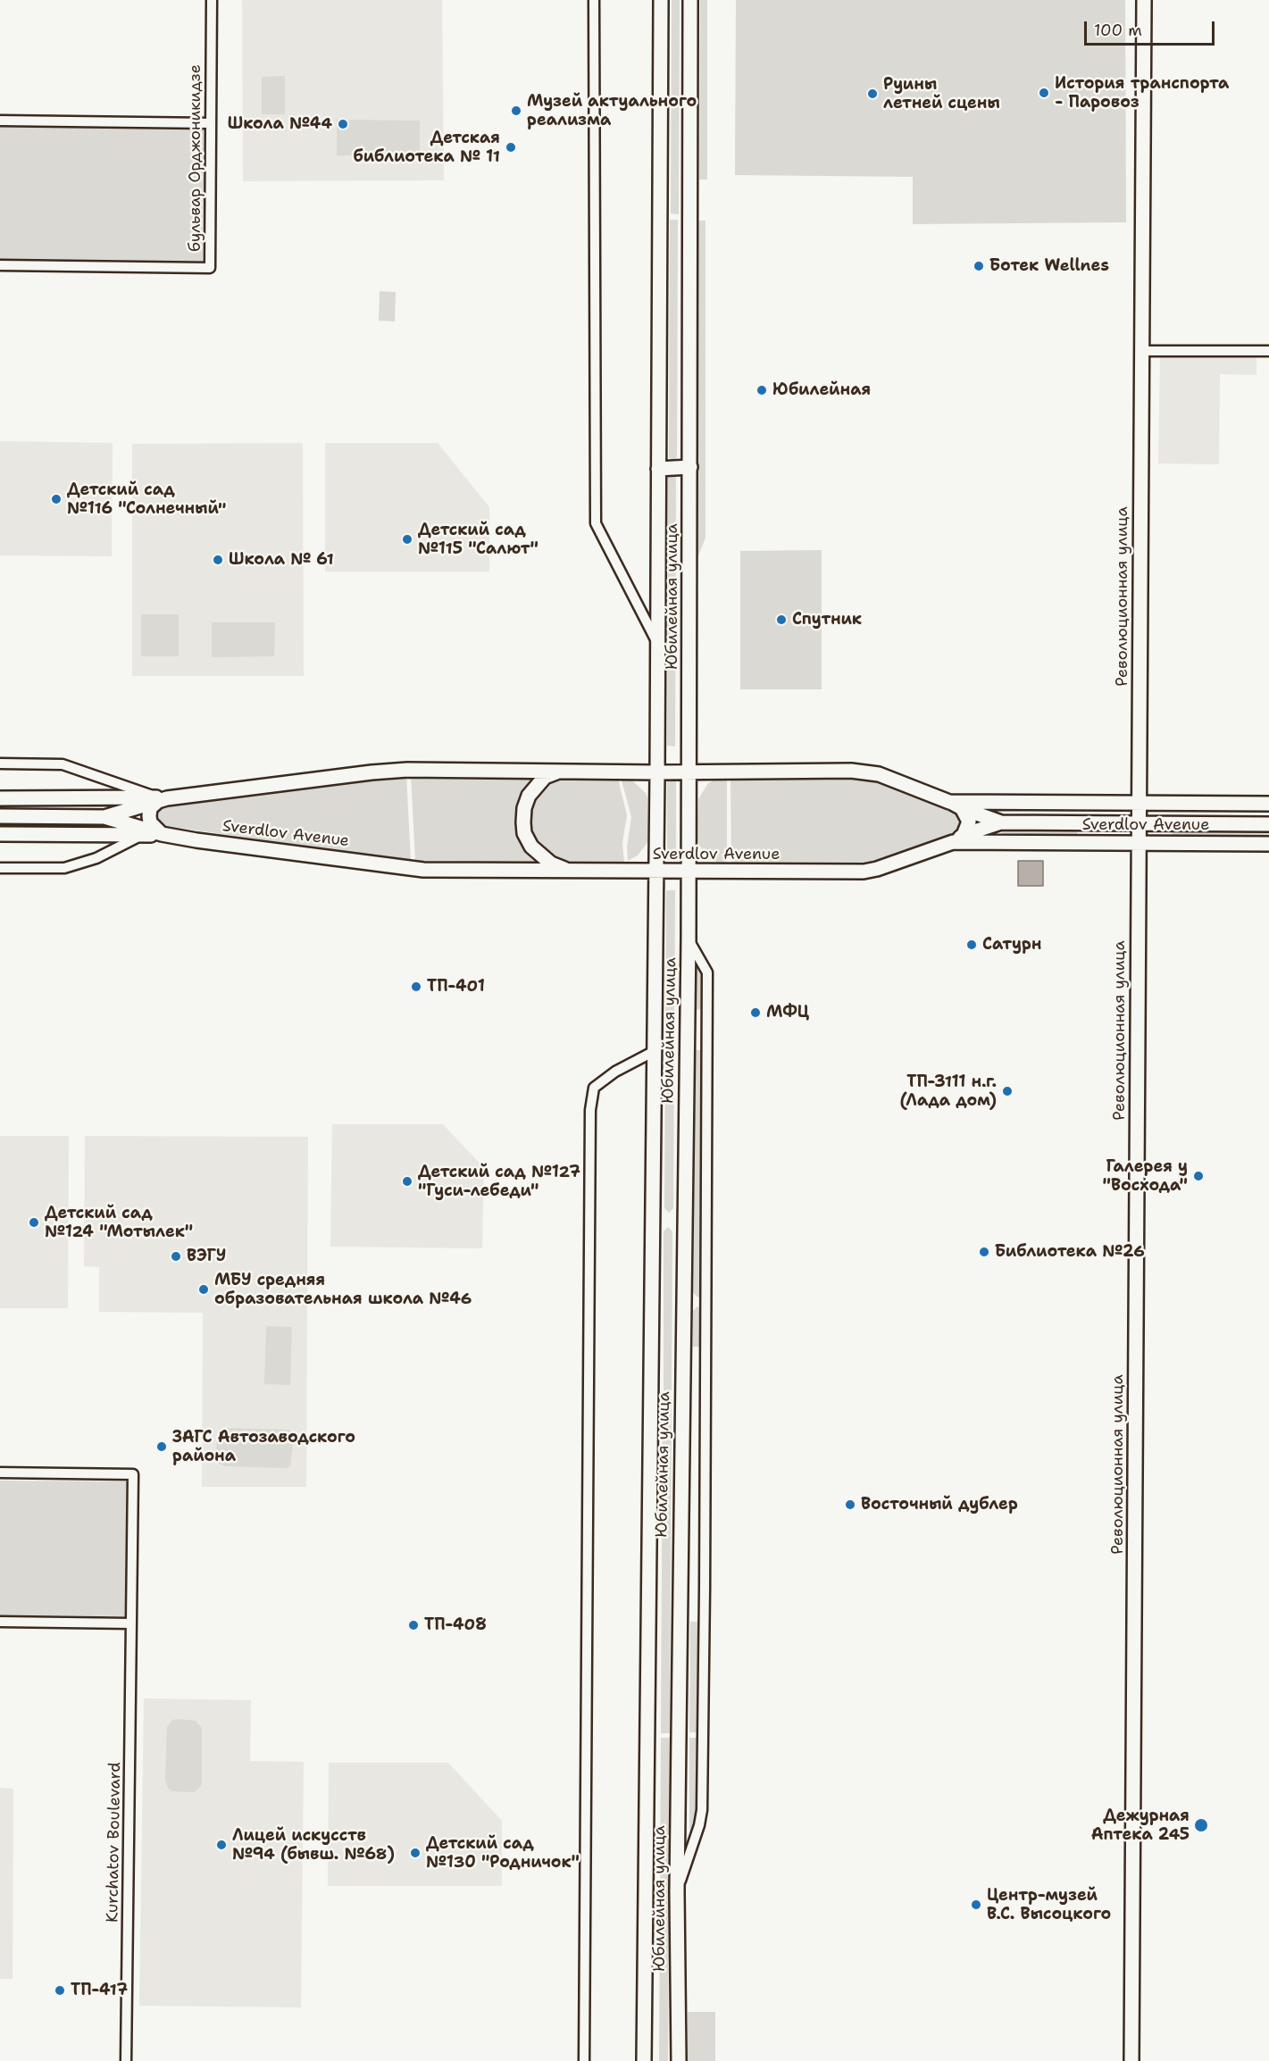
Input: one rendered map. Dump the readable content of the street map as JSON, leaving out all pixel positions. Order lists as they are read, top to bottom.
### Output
{
  "streets": {
    "main road": ["Юбилейная улица", "Революционная улица", "Sverdlov Avenue"],
    "street": ["бульвар Орджоникидзе", "Kurchatov Boulevard"]
  },
  "crossings": [
    ["Юбилейная улица", "Sverdlov Avenue"],
    ["Революционная улица", "Sverdlov Avenue"]
  ],
  "places": [
    "История транспорта - Паровоз",
    "Руины летней сцены",
    "Музей актуального реализма",
    "Школа №44",
    "Детская библиотека № 11",
    "Ботек Wellnes",
    "Юбилейная",
    "Детский сад №116 \"Солнечный\"",
    "Детский сад №115 \"Салют\"",
    "Школа № 61",
    "Спутник",
    "Сатурн",
    "ТП-401",
    "МФЦ",
    "ТП-3111 н.г. (Лада дом)",
    "Галерея у \"Восхода\"",
    "Детский сад №127 \"Гуси-лебеди\"",
    "Детский сад №124 \"Мотылек\"",
    "Библиотека №26",
    "ВЭГУ",
    "МБУ средняя образовательная школа №46",
    "ЗАГС Автозаводского района",
    "Восточный дублер",
    "ТП-408",
    "Дежурная Аптека 245",
    "Лицей искусств №94 (бывш. №68)",
    "Детский сад №130 \"Родничок\"",
    "Центр-музей В.С. Высоцкого",
    "ТП-417"
  ],
  "scale_bar": "100 m"
}
